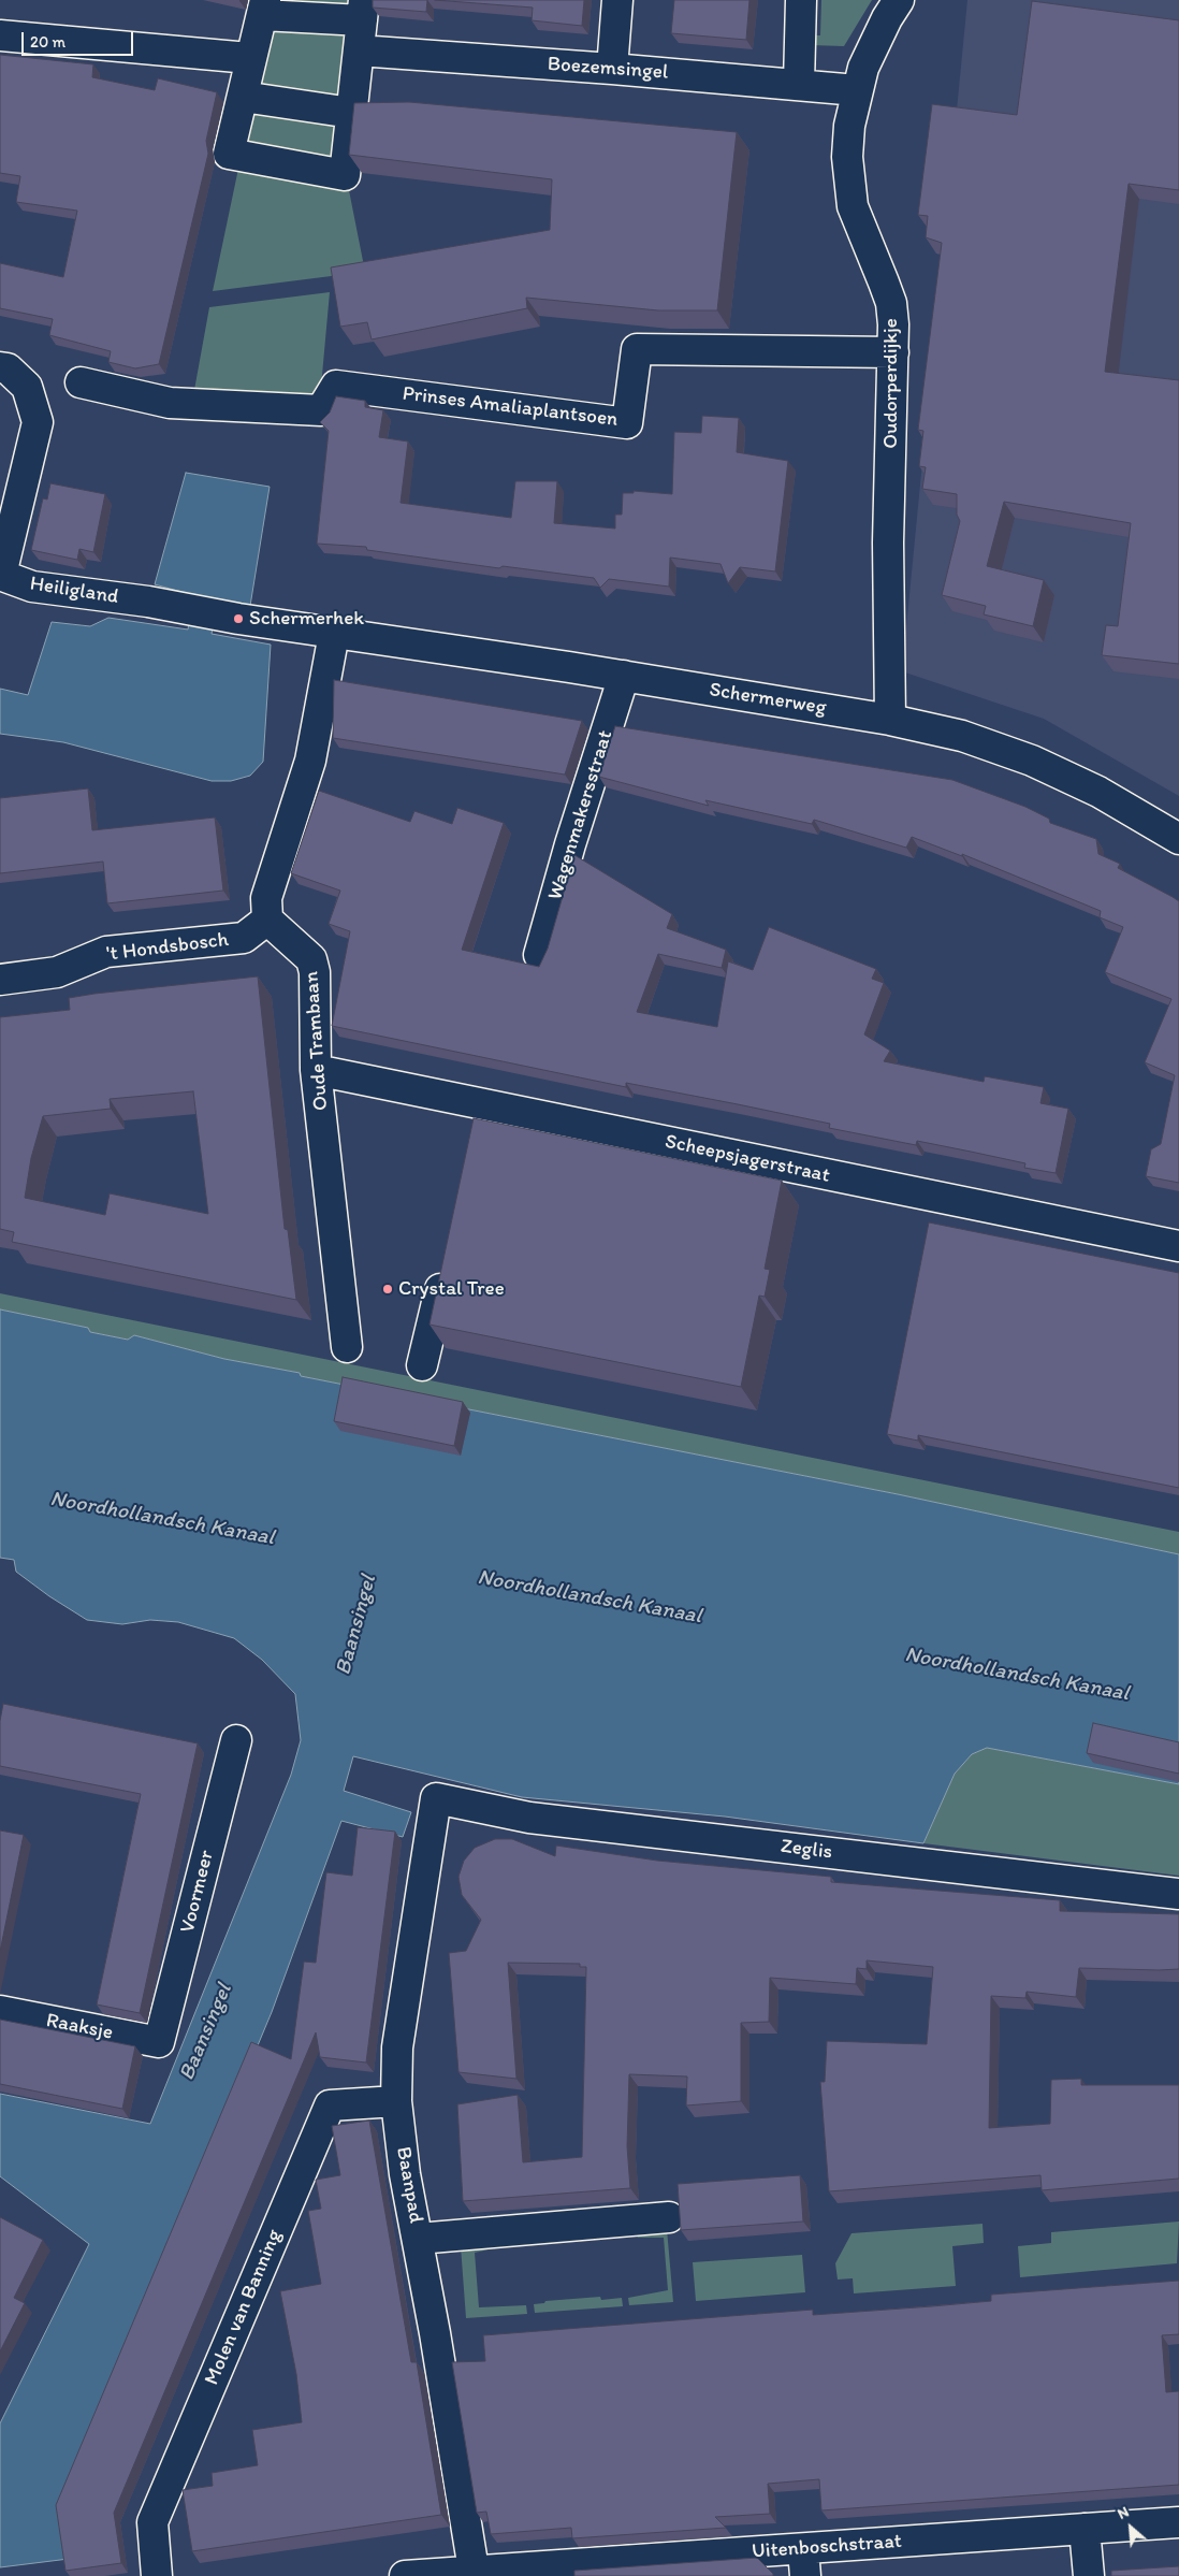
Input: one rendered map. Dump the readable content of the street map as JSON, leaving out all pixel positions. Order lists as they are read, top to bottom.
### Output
{
  "streets": {
    "street": [
      "Boezemsingel",
      "Oudorperdijkje",
      "Prinses Amaliaplantsoen",
      "Heiligland",
      "Schermerweg",
      "Wagenmakersstraat",
      "'t Hondsbosch",
      "Oude Trambaan",
      "Scheepsjagerstraat",
      "Zeglis",
      "Voormeer",
      "Raaksje",
      "Baanpad",
      "Molen van Banning",
      "Uitenboschstraat"
    ]
  },
  "crossings": [
    ["Boezemsingel", "Oudorperdijkje"],
    ["Oudorperdijkje", "Prinses Amaliaplantsoen"],
    ["Oudorperdijkje", "Schermerweg"],
    ["Heiligland", "Schermerweg"],
    ["Schermerweg", "Wagenmakersstraat"],
    ["'t Hondsbosch", "Oude Trambaan"],
    ["Oude Trambaan", "Scheepsjagerstraat"],
    ["Zeglis", "Baanpad"],
    ["Voormeer", "Raaksje"],
    ["Baanpad", "Molen van Banning"],
    ["Baanpad", "Uitenboschstraat"]
  ],
  "water": ["Noordhollandsch Kanaal", "Baansingel"],
  "places": ["Schermerhek", "Crystal Tree"],
  "scale_bar": "20 m",
  "north": "top left"
}
